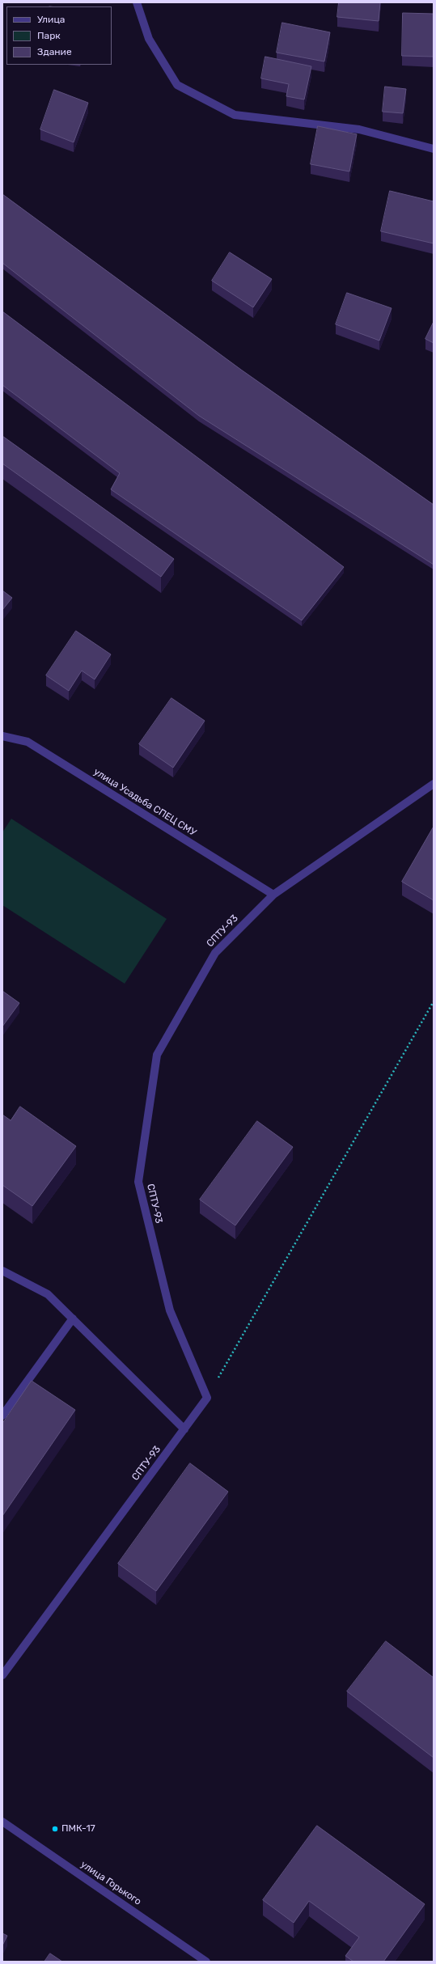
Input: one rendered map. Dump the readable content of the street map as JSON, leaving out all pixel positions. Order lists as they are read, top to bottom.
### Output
{
  "streets": {
    "street": ["улица Усадьба СПЕЦ СМУ", "СПТУ-93", "улица Горького"]
  },
  "crossings": [
    ["улица Усадьба СПЕЦ СМУ", "СПТУ-93"]
  ],
  "places": ["ПМК-17"],
  "legend": ["Улица", "Парк", "Здание"]
}
